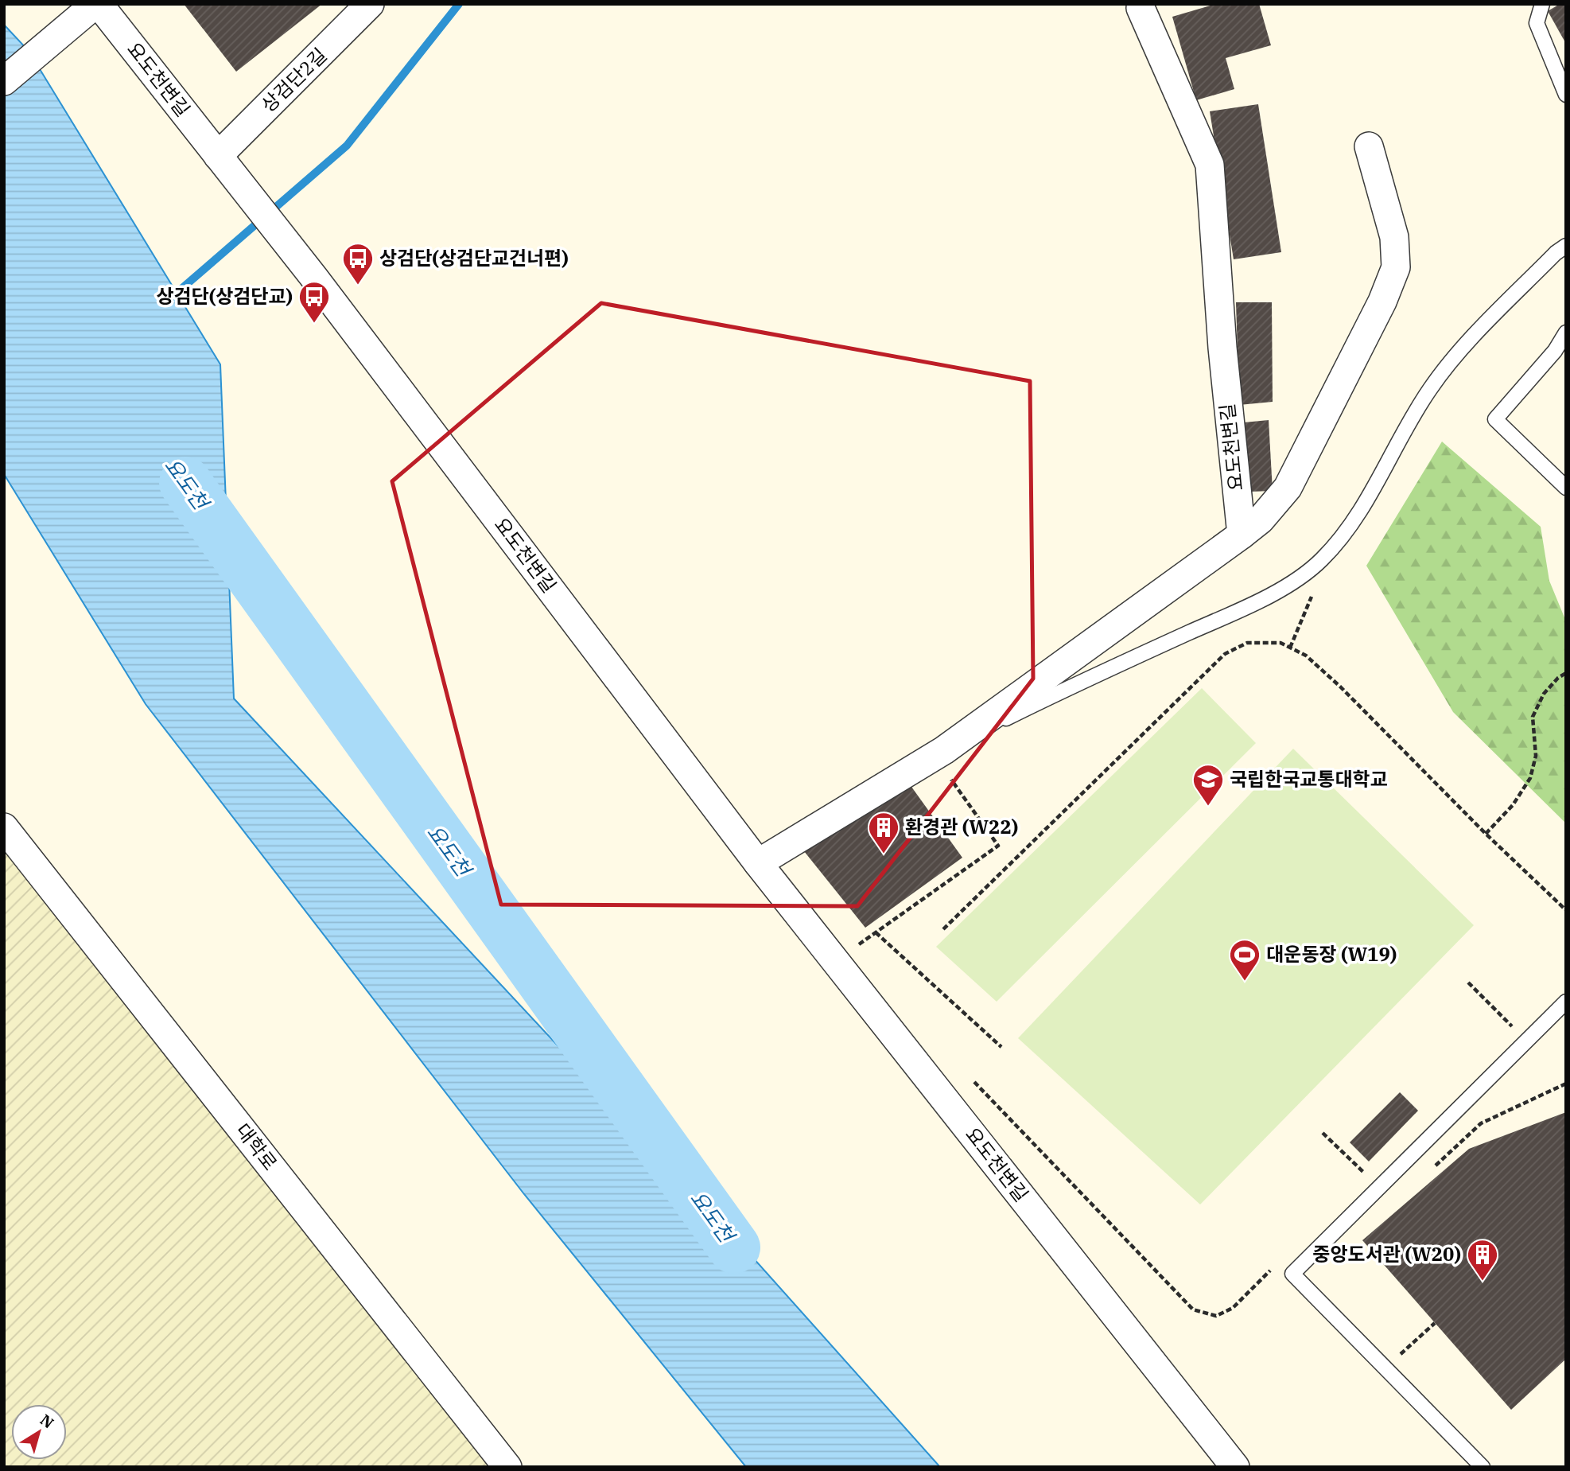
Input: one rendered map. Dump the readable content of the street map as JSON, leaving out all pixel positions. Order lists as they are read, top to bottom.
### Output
{
  "streets": {
    "street": ["요도천변길", "상검단2길", "대학로"]
  },
  "crossings": [
    ["요도천변길", "상검단2길"]
  ],
  "water": ["요도천"],
  "places": {
    "bus stop": ["상검단(상검단교건너편)", "상검단(상검단교)"],
    "school or university": ["국립한국교통대학교"],
    "building": ["환경관 (W22)", "중앙도서관 (W20)"],
    "sports": ["대운동장 (W19)"]
  },
  "north": "top right"
}
